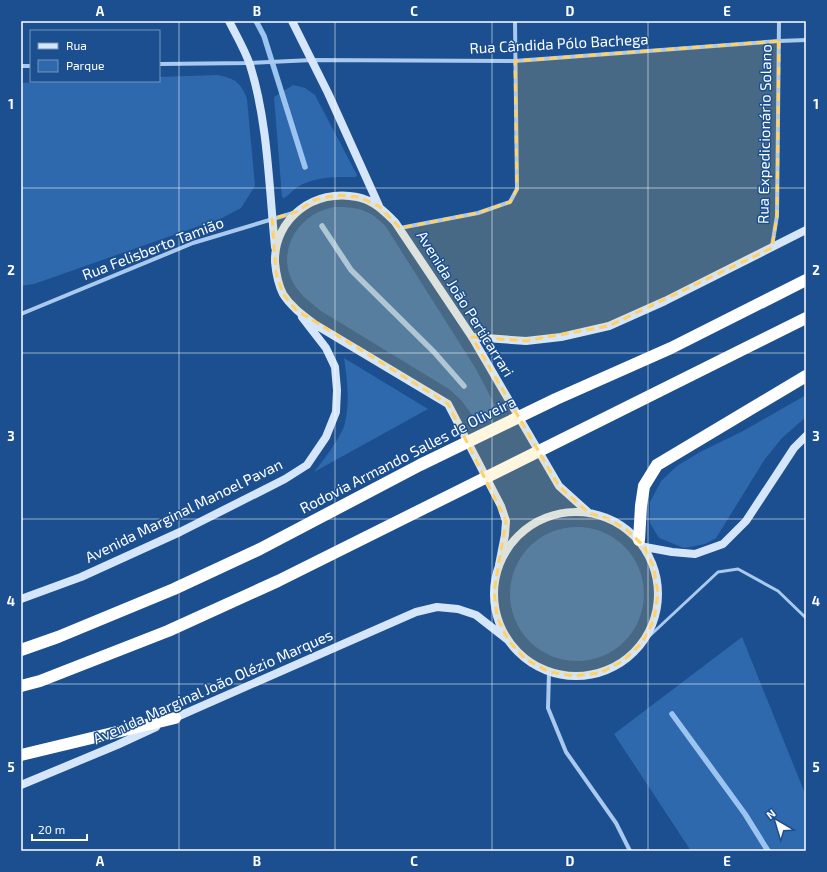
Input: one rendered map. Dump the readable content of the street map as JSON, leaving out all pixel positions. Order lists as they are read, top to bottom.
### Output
{
  "streets": {
    "highway": ["Rodovia Armando Salles de Oliveira"],
    "main road": ["Avenida João Perticarrari", "Avenida Marginal Manoel Pavan", "Avenida Marginal João Olézio Marques"],
    "street": ["Rua Cândida Pólo Bachega", "Rua Expedicionário Solano", "Rua Felisberto Tamião"]
  },
  "crossings": [
    ["Rua Cândida Pólo Bachega", "Rua Expedicionário Solano"]
  ],
  "legend": ["Rua", "Parque"],
  "scale_bar": "20 m",
  "north": "top left",
  "grid": {
    "columns": [
      "A",
      "B",
      "C",
      "D",
      "E"
    ],
    "rows": [
      "1",
      "2",
      "3",
      "4",
      "5"
    ]
  }
}
